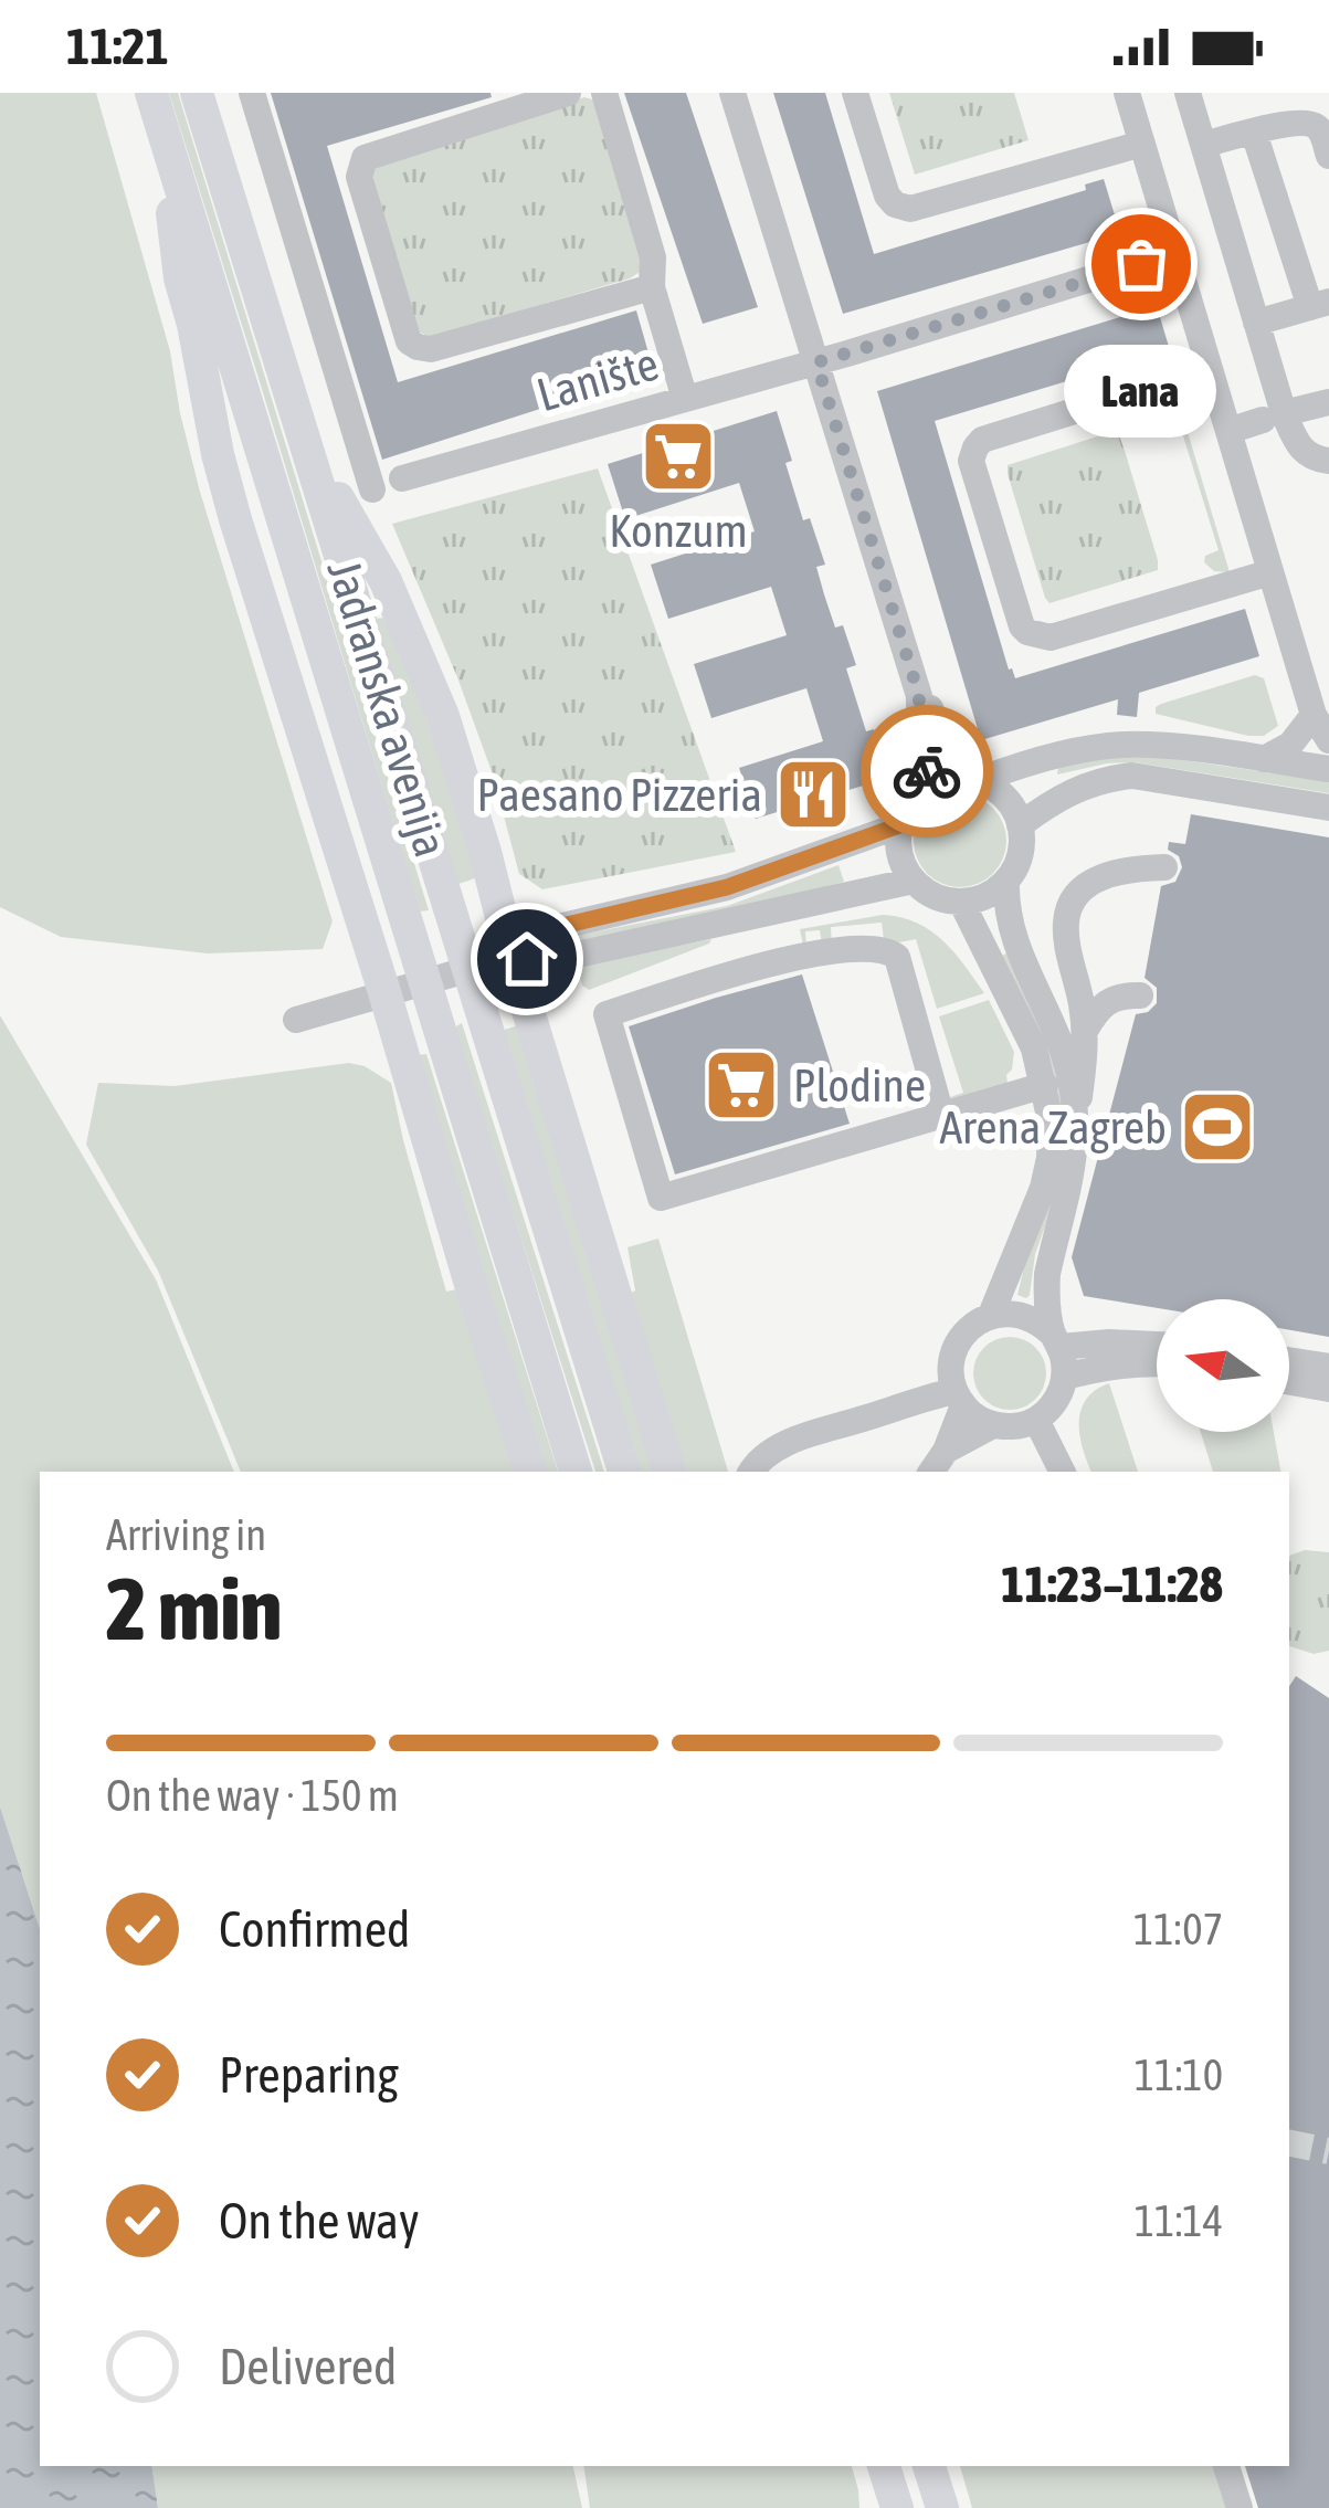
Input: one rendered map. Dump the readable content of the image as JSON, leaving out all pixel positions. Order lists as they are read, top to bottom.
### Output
{
  "streets": {
    "main road": ["Jadranska avenija"],
    "street": ["Lanište"]
  },
  "places": {
    "other": ["Lana"],
    "supermarket": ["Konzum", "Plodine"],
    "restaurant": ["Paesano Pizzeria"],
    "sports": ["Arena Zagreb"]
  },
  "north": "left",
  "page": {
    "status": "11:21",
    "bubble": "Lana",
    "heading": ["2 min", "Arriving in", "11:23–11:28"],
    "bar": "On the way · 150 m",
    "list": [
      ["Confirmed", "11:07"],
      ["Preparing", "11:10"],
      ["On the way", "11:14"],
      "Delivered"
    ]
  }
}
